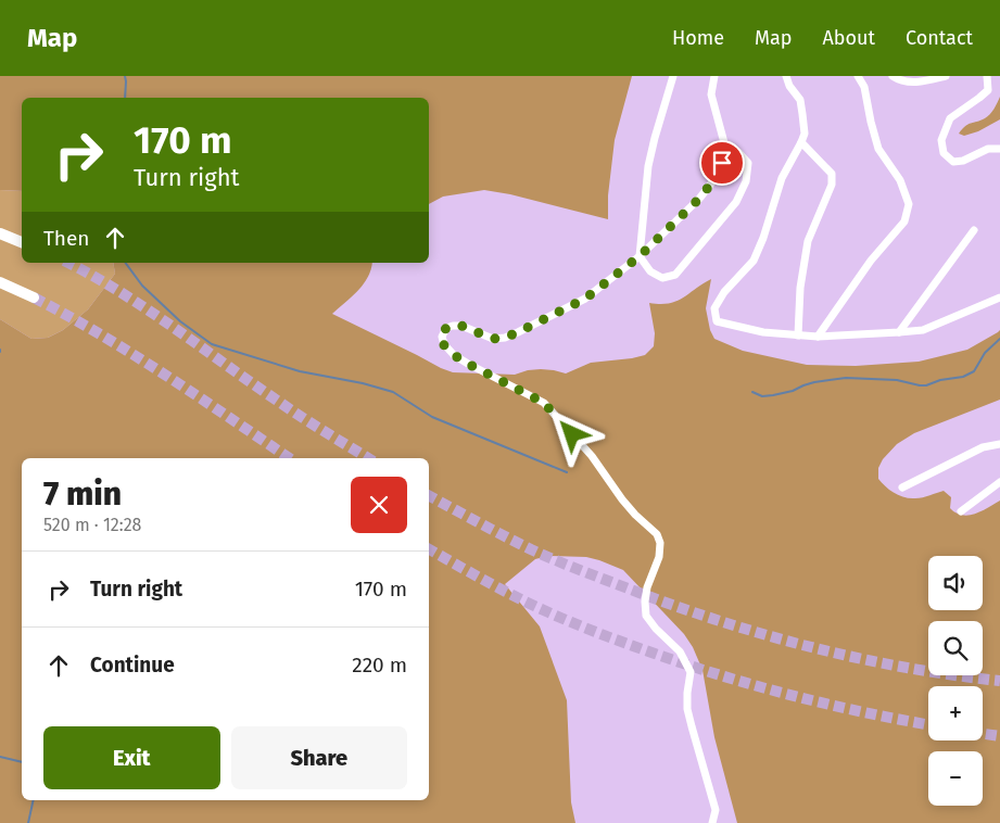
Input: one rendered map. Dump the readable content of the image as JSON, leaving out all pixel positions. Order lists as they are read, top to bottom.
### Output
{
  "page": {
    "header": "Map",
    "nav": [
      "Home",
      "Map",
      "About",
      "Contact"
    ],
    "turn": ["170 m", "Turn right"],
    "then": "Then",
    "heading": ["7 min", "520 m · 12:28"],
    "list": [
      {
        "name": "Turn right",
        "value": "170 m"
      },
      {
        "name": "Continue",
        "value": "220 m"
      }
    ],
    "map_buttons": ["+", "−"],
    "buttons": ["Exit", "Share"]
  }
}
